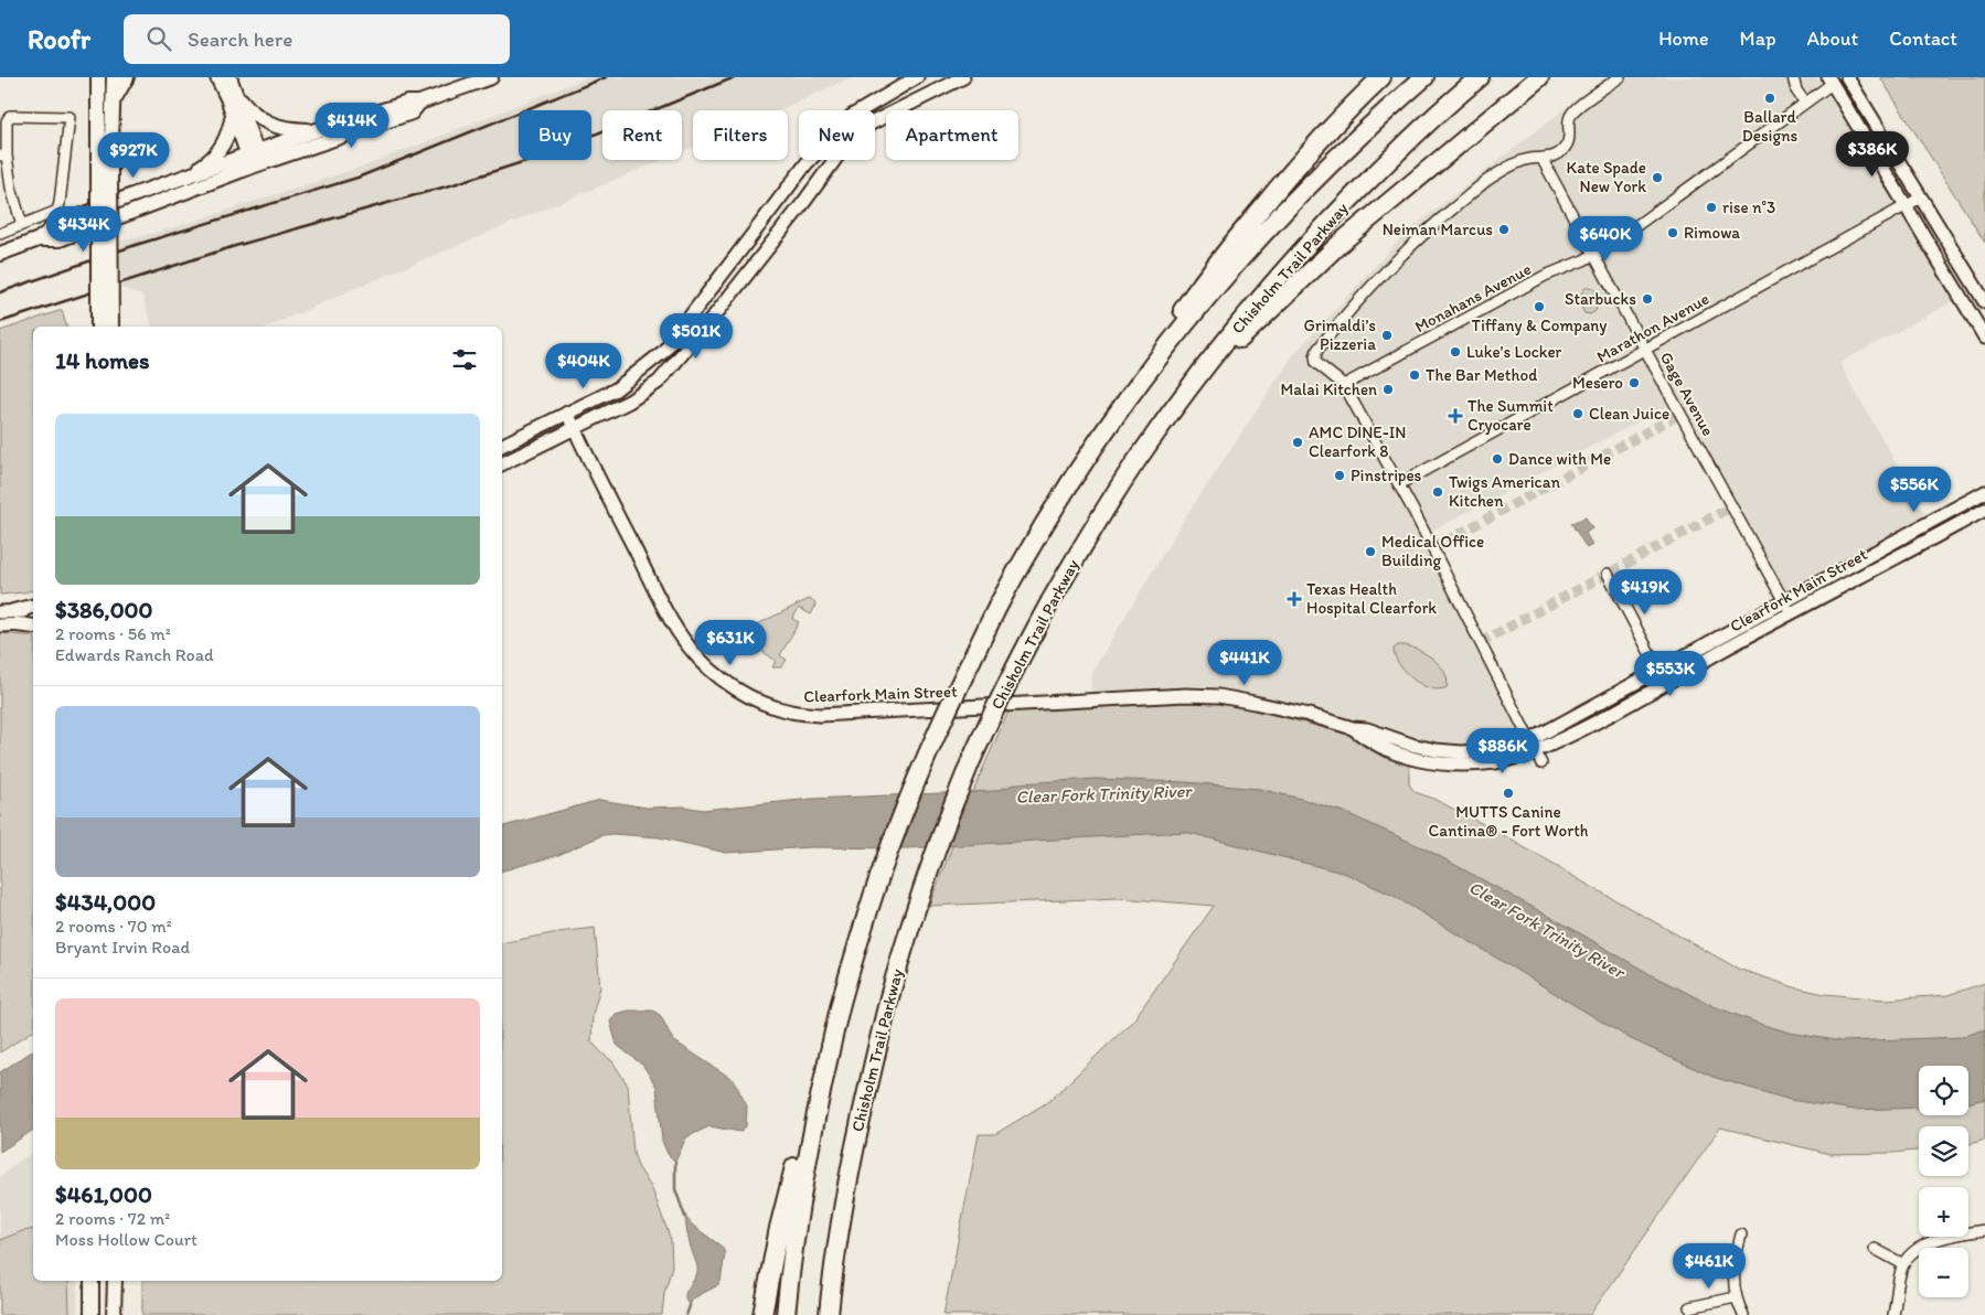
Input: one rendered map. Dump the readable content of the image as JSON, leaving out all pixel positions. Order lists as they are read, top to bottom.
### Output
{
  "streets": {
    "highway": ["Chisholm Trail Parkway"],
    "street": [
      "Monahans Avenue",
      "Marathon Avenue",
      "Gage Avenue",
      "Clearfork Main Street"
    ]
  },
  "crossings": [
    ["Monahans Avenue", "Gage Avenue"],
    ["Marathon Avenue", "Gage Avenue"],
    ["Gage Avenue", "Clearfork Main Street"]
  ],
  "water": ["Clear Fork Trinity River"],
  "places": {
    "other": [
      "Ballard Designs",
      "Kate Spade New York",
      "rise n°3",
      "Neiman Marcus",
      "Rimowa",
      "Starbucks",
      "Tiffany & Company",
      "Grimaldi’s Pizzeria",
      "Luke’s Locker",
      "The Bar Method",
      "Mesero",
      "Malai Kitchen",
      "Clean Juice",
      "AMC DINE-IN Clearfork 8",
      "Dance with Me",
      "Pinstripes",
      "Twigs American Kitchen",
      "Medical Office Building",
      "MUTTS Canine Cantina® - Fort Worth"
    ],
    "health": ["The Summit Cryocare", "Texas Health Hospital Clearfork"]
  },
  "page": {
    "header": "Roofr",
    "search": "Search here",
    "nav": [
      "Home",
      "Map",
      "About",
      "Contact"
    ],
    "price": [
      "$414K",
      "$386K",
      "$927K",
      "$434K",
      "$640K",
      "$501K",
      "$404K",
      "$556K",
      "$419K",
      "$631K",
      "$441K",
      "$553K",
      "$886K",
      "$461K"
    ],
    "chip": [
      "Buy",
      "Rent",
      "Filters",
      "New",
      "Apartment"
    ],
    "heading": "14 homes",
    "list": [
      {
        "name": "$386,000",
        "note": "2 rooms · 56 m² · Edwards Ranch Road"
      },
      {
        "name": "$434,000",
        "note": "2 rooms · 70 m² · Bryant Irvin Road"
      },
      {
        "name": "$461,000",
        "note": "2 rooms · 72 m² · Moss Hollow Court"
      }
    ],
    "map_buttons": ["+", "−"]
  }
}
